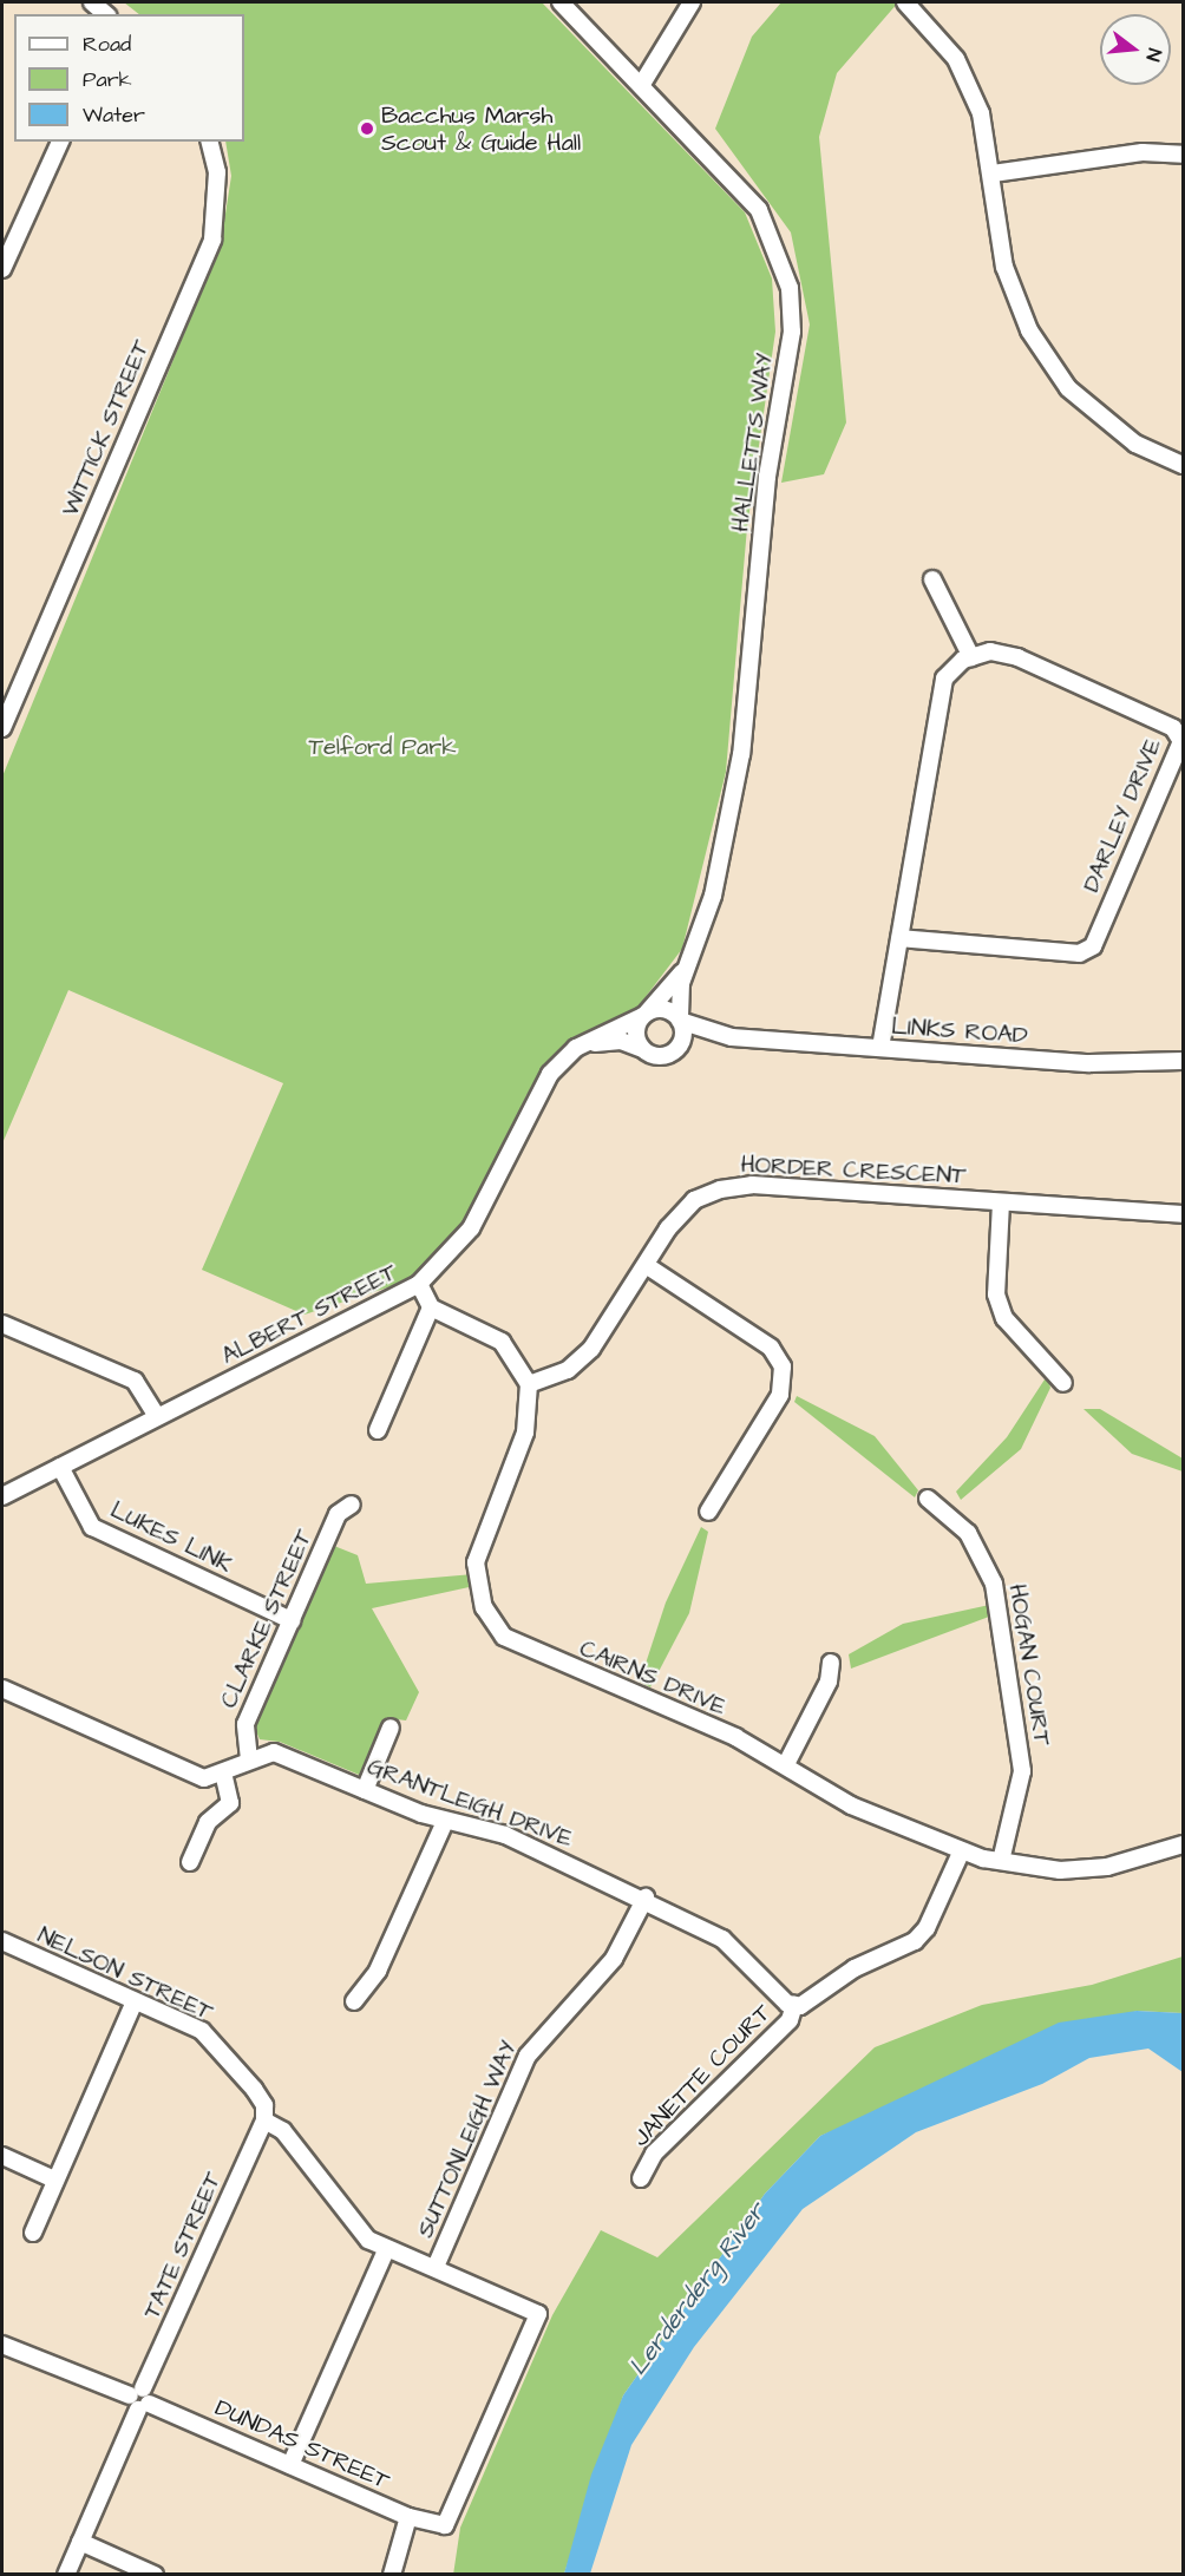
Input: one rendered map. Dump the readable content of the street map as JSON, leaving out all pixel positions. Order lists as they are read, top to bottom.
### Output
{
  "streets": {
    "street": [
      "WITTICK STREET",
      "HALLETTS WAY",
      "DARLEY DRIVE",
      "LINKS ROAD",
      "HORDER CRESCENT",
      "ALBERT STREET",
      "LUKES LINK",
      "CLARKE STREET",
      "HOGAN COURT",
      "CAIRNS DRIVE",
      "GRANTLEIGH DRIVE",
      "NELSON STREET",
      "JANETTE COURT",
      "SUTTONLEIGH WAY",
      "TATE STREET",
      "DUNDAS STREET"
    ]
  },
  "crossings": [
    ["HALLETTS WAY", "LINKS ROAD"],
    ["HALLETTS WAY", "ALBERT STREET"],
    ["LINKS ROAD", "ALBERT STREET"],
    ["HORDER CRESCENT", "CAIRNS DRIVE"],
    ["ALBERT STREET", "LUKES LINK"],
    ["LUKES LINK", "CLARKE STREET"],
    ["CLARKE STREET", "GRANTLEIGH DRIVE"],
    ["HOGAN COURT", "CAIRNS DRIVE"],
    ["GRANTLEIGH DRIVE", "JANETTE COURT"],
    ["GRANTLEIGH DRIVE", "SUTTONLEIGH WAY"],
    ["NELSON STREET", "TATE STREET"],
    ["SUTTONLEIGH WAY", "DUNDAS STREET"],
    ["TATE STREET", "DUNDAS STREET"]
  ],
  "water": ["Lerderderg River"],
  "parks": ["Telford Park"],
  "places": ["Bacchus Marsh Scout & Guide Hall"],
  "legend": ["Road", "Park", "Water"],
  "north": "right"
}
